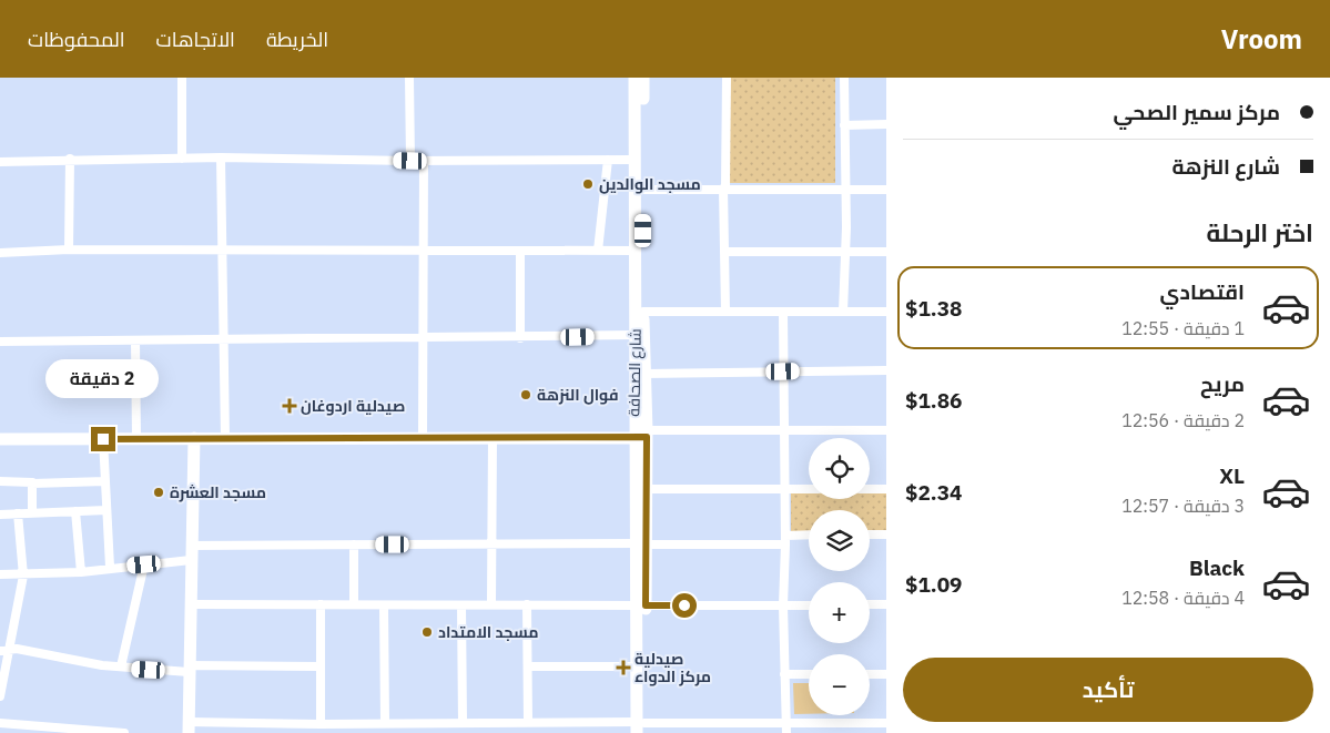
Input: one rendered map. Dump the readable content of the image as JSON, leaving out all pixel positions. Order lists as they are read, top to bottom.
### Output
{
  "streets": {
    "main road": ["شارع الصحافة"]
  },
  "places": {
    "other": [
      "مسجد الوالدين",
      "فوال النزهة",
      "مسجد العشرة",
      "مسجد الامتداد"
    ],
    "health": ["صيدلية اردوغان", "صيدلية مركز الدواء"]
  },
  "page": {
    "header": "Vroom",
    "nav": ["الخريطة", "الاتجاهات", "المحفوظات"],
    "banner": ["مركز سمير الصحي", "شارع النزهة"],
    "heading": "اختر الرحلة",
    "list": [
      {
        "name": "اقتصادي",
        "note": "1 دقيقة · 12:55",
        "value": "$1.38"
      },
      {
        "name": "مريح",
        "note": "2 دقيقة · 12:56",
        "value": "$1.86"
      },
      {
        "name": "XL",
        "note": "3 دقيقة · 12:57",
        "value": "$2.34"
      },
      {
        "name": "Black",
        "note": "4 دقيقة · 12:58",
        "value": "$1.09"
      }
    ],
    "bubble": "2 دقيقة",
    "map_buttons": ["+", "−"],
    "buttons": "تأكيد"
  }
}
